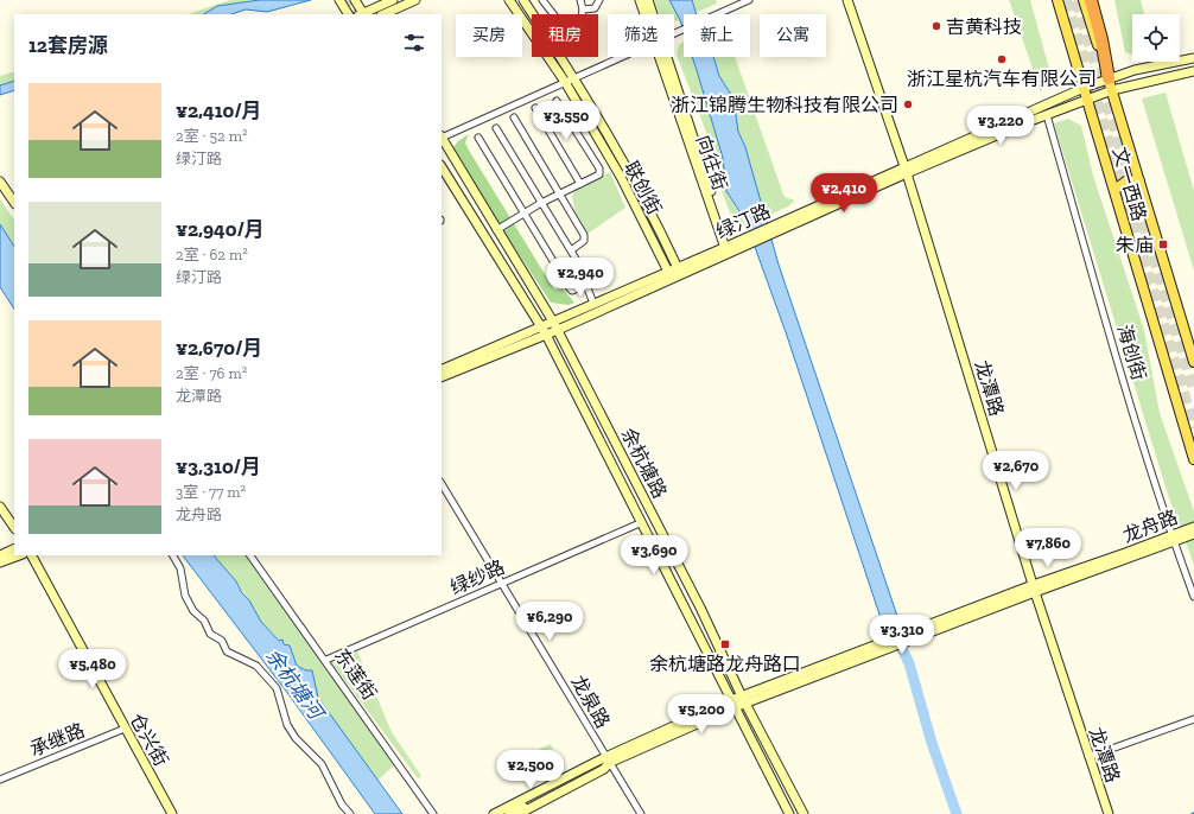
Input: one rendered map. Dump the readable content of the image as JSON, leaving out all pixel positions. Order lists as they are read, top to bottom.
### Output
{
  "streets": {
    "main road": ["文一西路"],
    "street": [
      "向往街",
      "联创街",
      "绿汀路",
      "海创街",
      "龙潭路",
      "余杭塘路",
      "龙舟路",
      "绿纱路",
      "东莲街",
      "龙泉路",
      "承继路",
      "仓兴街"
    ]
  },
  "crossings": [
    ["向往街", "绿汀路"],
    ["文一西路", "绿汀路"],
    ["联创街", "绿汀路"],
    ["绿汀路", "海创街"],
    ["绿汀路", "龙潭路"],
    ["绿汀路", "余杭塘路"],
    ["海创街", "龙舟路"],
    ["龙潭路", "龙舟路"],
    ["余杭塘路", "龙舟路"],
    ["余杭塘路", "绿纱路"],
    ["龙舟路", "龙泉路"],
    ["绿纱路", "东莲街"],
    ["绿纱路", "龙泉路"],
    ["承继路", "仓兴街"]
  ],
  "water": ["余杭塘河"],
  "places": {
    "other": ["吉黄科技", "浙江星杭汽车有限公司", "浙江锦腾生物科技有限公司"],
    "transit": ["朱庙", "余杭塘路龙舟路口"]
  },
  "page": {
    "chip": [
      "买房",
      "租房",
      "筛选",
      "新上",
      "公寓"
    ],
    "heading": "12套房源",
    "list": [
      {
        "name": "¥2,410/月",
        "note": "2室 · 52 m² · 绿汀路"
      },
      {
        "name": "¥2,940/月",
        "note": "2室 · 62 m² · 绿汀路"
      },
      {
        "name": "¥2,670/月",
        "note": "2室 · 76 m² · 龙潭路"
      },
      {
        "name": "¥3,310/月",
        "note": "3室 · 77 m² · 龙舟路"
      }
    ],
    "price": [
      "¥3,550",
      "¥3,220",
      "¥2,410",
      "¥2,940",
      "¥2,670",
      "¥7,860",
      "¥3,690",
      "¥6,290",
      "¥3,310",
      "¥5,480",
      "¥5,200",
      "¥2,500"
    ]
  }
}
